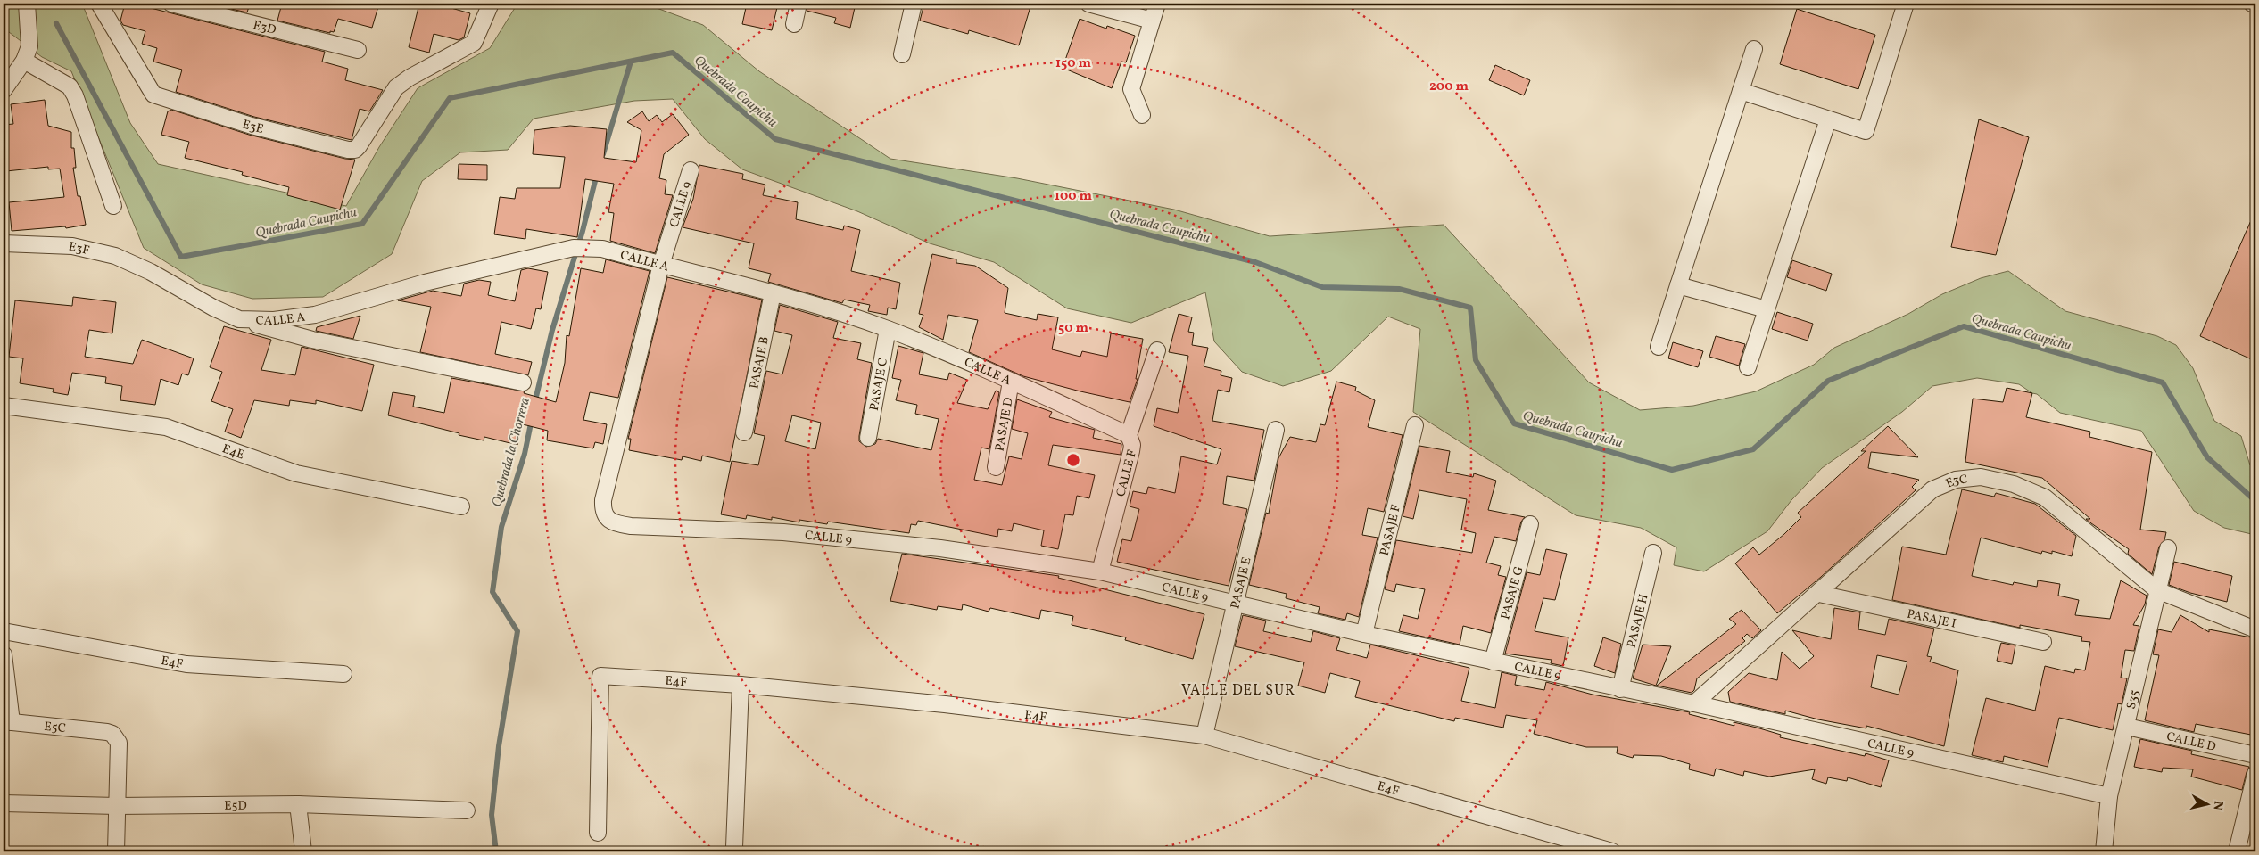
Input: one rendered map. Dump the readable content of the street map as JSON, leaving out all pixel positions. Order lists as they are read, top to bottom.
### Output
{
  "streets": {
    "street": [
      "E3D",
      "E3E",
      "CALLE 9",
      "E3F",
      "CALLE A",
      "PASAJE B",
      "PASAJE C",
      "PASAJE D",
      "E4E",
      "CALLE F",
      "E3C",
      "PASAJE F",
      "PASAJE E",
      "PASAJE G",
      "PASAJE I",
      "PASAJE H",
      "E4F",
      "S35",
      "E5C",
      "CALLE D",
      "E5D"
    ]
  },
  "crossings": [
    ["CALLE 9", "CALLE A"],
    ["CALLE 9", "CALLE F"],
    ["CALLE 9", "E3C"],
    ["CALLE 9", "PASAJE F"],
    ["CALLE 9", "PASAJE E"],
    ["CALLE 9", "PASAJE G"],
    ["CALLE 9", "PASAJE H"],
    ["CALLE 9", "S35"],
    ["E3F", "CALLE A"],
    ["CALLE A", "PASAJE B"],
    ["CALLE A", "PASAJE C"],
    ["CALLE A", "PASAJE D"],
    ["CALLE A", "CALLE F"],
    ["E3C", "PASAJE I"],
    ["E3C", "S35"],
    ["PASAJE E", "E4F"],
    ["S35", "CALLE D"],
    ["E5C", "E5D"]
  ],
  "districts": ["VALLE DEL SUR"],
  "water": ["Quebrada Caupichu", "Quebrada la Chorrera"],
  "north": "right",
  "rings": [
    "150 m",
    "200 m",
    "100 m",
    "50 m"
  ]
}
